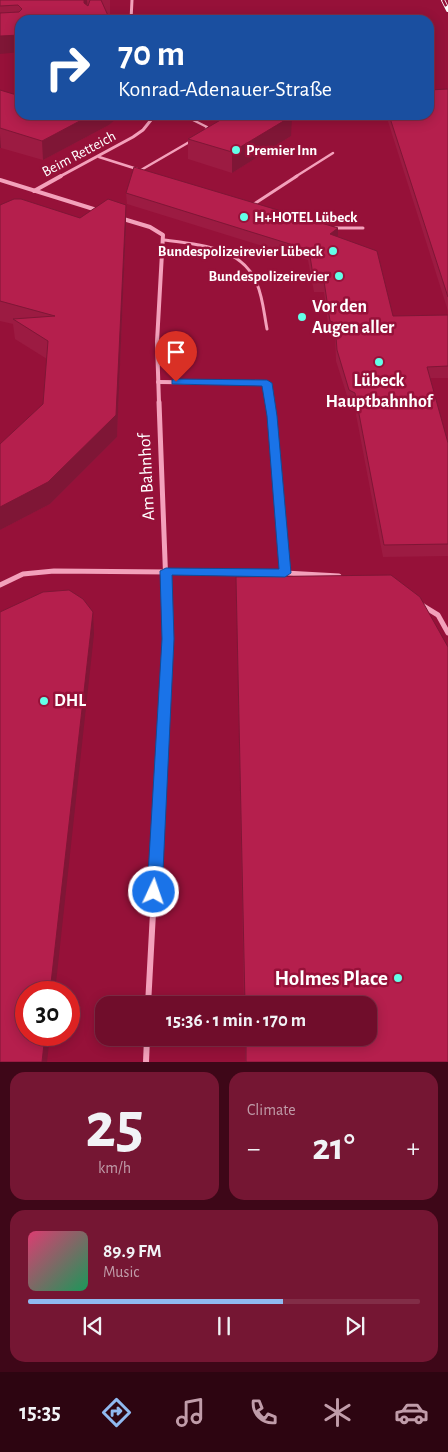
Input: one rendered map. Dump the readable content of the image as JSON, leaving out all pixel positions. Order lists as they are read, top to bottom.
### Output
{
  "streets": {
    "street": ["Beim Retteich", "Am Bahnhof"]
  },
  "places": [
    "Premier Inn",
    "H+HOTEL Lübeck",
    "Bundespolizeirevier Lübeck",
    "Bundespolizeirevier",
    "Vor den Augen aller",
    "Lübeck Hauptbahnhof",
    "DHL",
    "Holmes Place"
  ],
  "page": {
    "turn": ["70 m", "Konrad-Adenauer-Straße"],
    "limit": "30",
    "trip": "15:36 · 1 min · 170 m",
    "tile": [
      ["25", "km/h"],
      "Climate"
    ],
    "heat": ["−", "21°", "+"],
    "song": ["89.9 FM", "Music"],
    "tabs": "15:35"
  }
}
